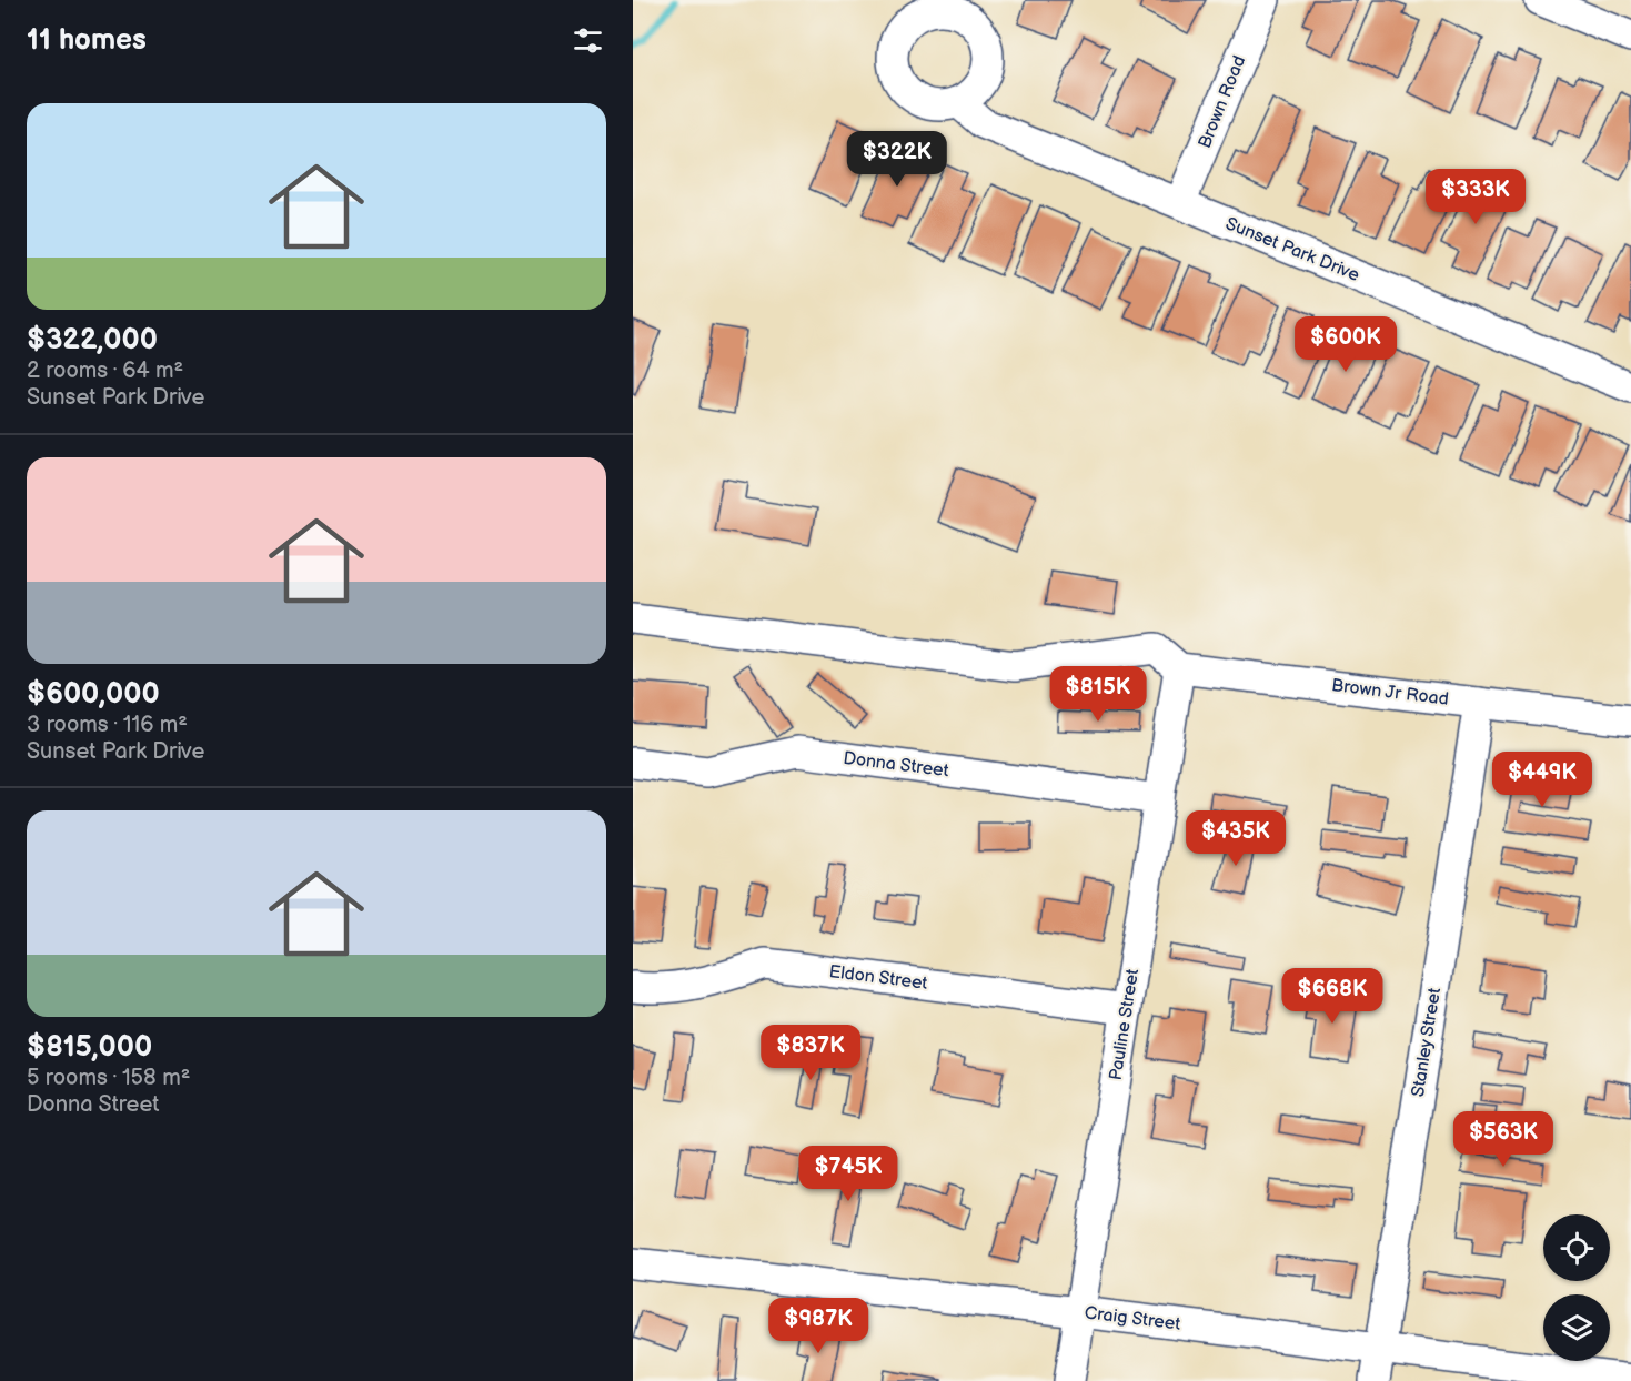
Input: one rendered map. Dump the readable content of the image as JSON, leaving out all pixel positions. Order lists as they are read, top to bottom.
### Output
{
  "streets": {
    "street": [
      "Brown Road",
      "Sunset Park Drive",
      "Brown Jr Road",
      "Donna Street",
      "Eldon Street",
      "Pauline Street",
      "Stanley Street",
      "Craig Street"
    ]
  },
  "crossings": [
    ["Brown Road", "Sunset Park Drive"],
    ["Brown Jr Road", "Pauline Street"],
    ["Brown Jr Road", "Stanley Street"],
    ["Donna Street", "Pauline Street"],
    ["Eldon Street", "Pauline Street"],
    ["Pauline Street", "Craig Street"],
    ["Stanley Street", "Craig Street"]
  ],
  "page": {
    "heading": "11 homes",
    "list": [
      {
        "name": "$322,000",
        "note": "2 rooms · 64 m² · Sunset Park Drive"
      },
      {
        "name": "$600,000",
        "note": "3 rooms · 116 m² · Sunset Park Drive"
      },
      {
        "name": "$815,000",
        "note": "5 rooms · 158 m² · Donna Street"
      }
    ],
    "price": [
      "$322K",
      "$333K",
      "$600K",
      "$815K",
      "$449K",
      "$435K",
      "$668K",
      "$837K",
      "$563K",
      "$745K",
      "$987K"
    ]
  }
}
